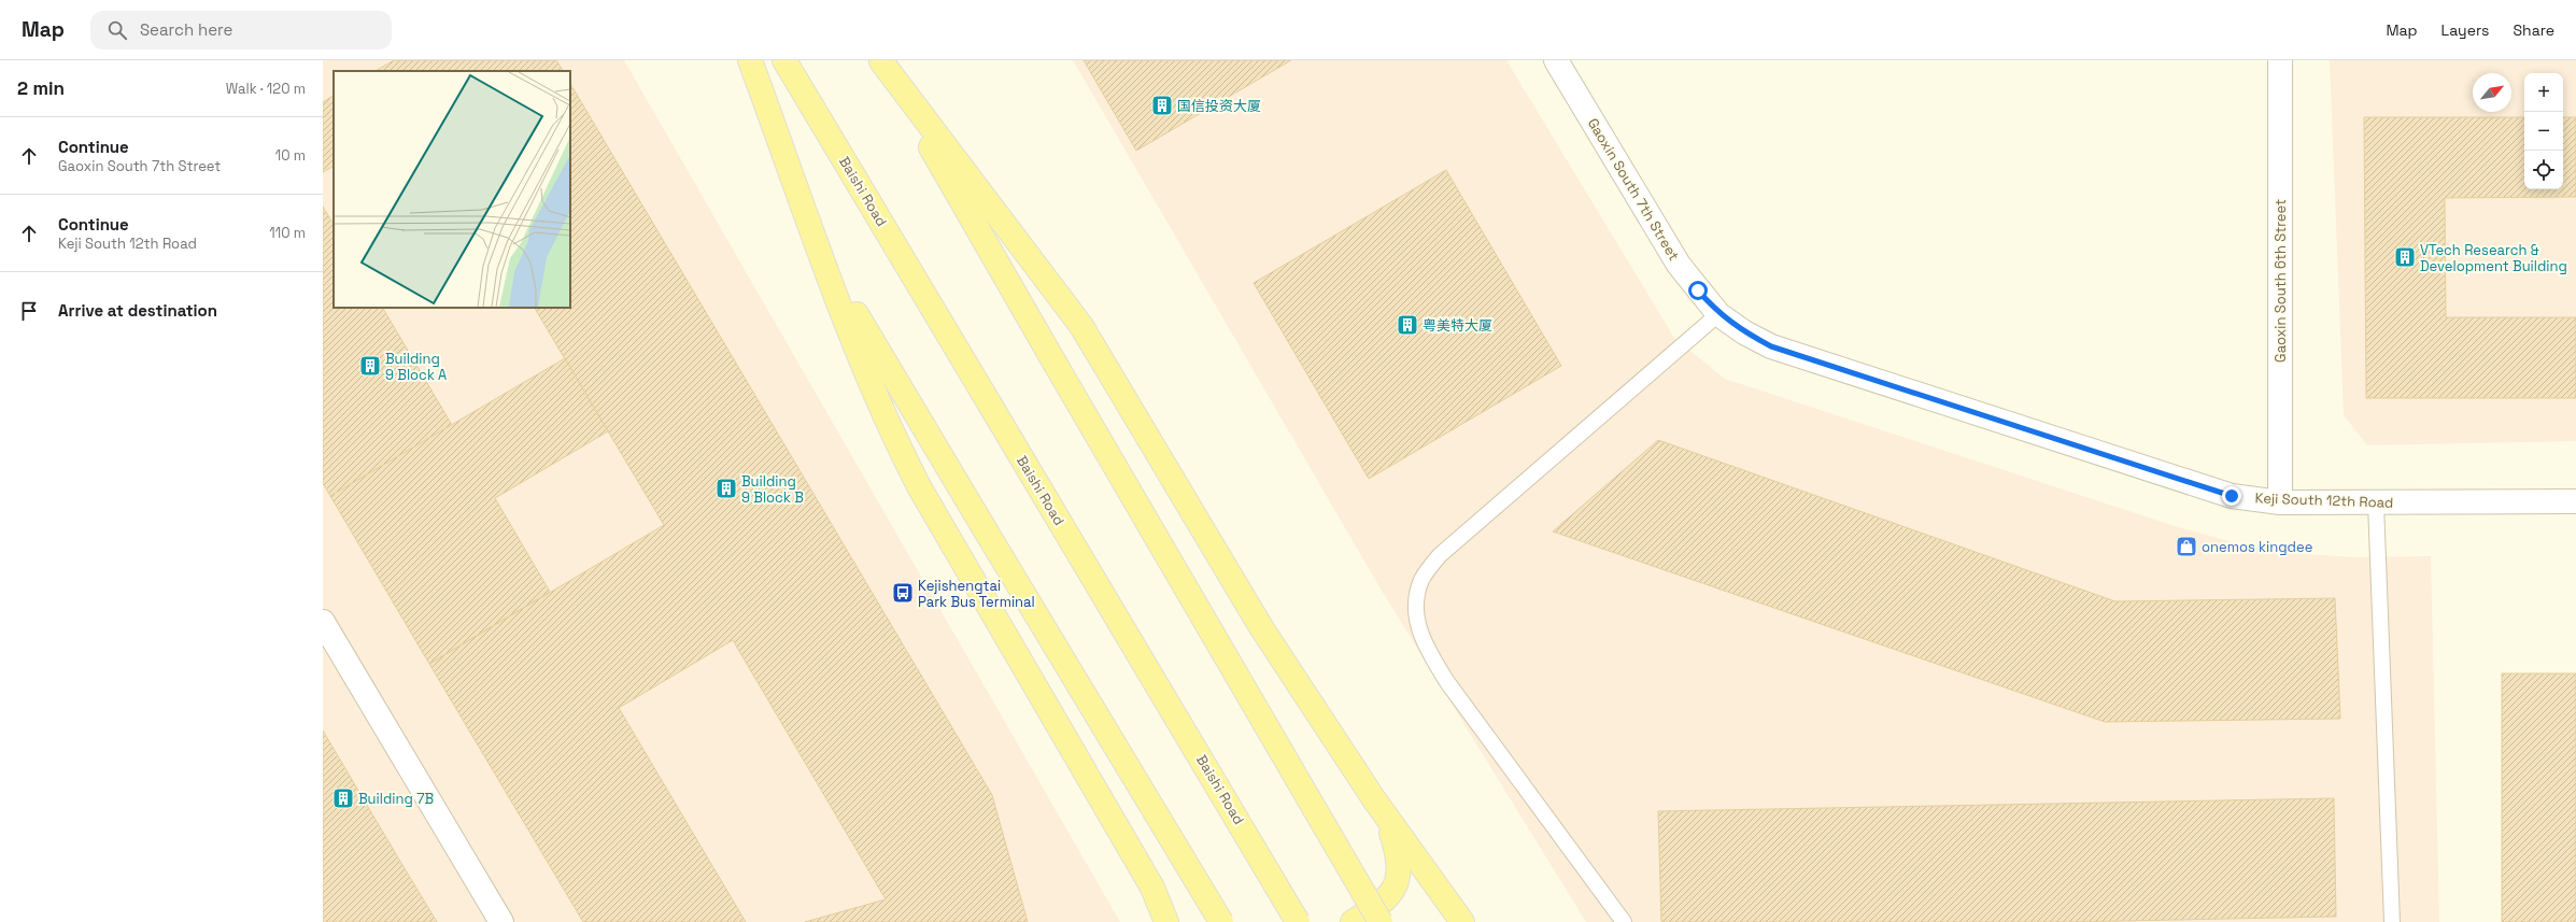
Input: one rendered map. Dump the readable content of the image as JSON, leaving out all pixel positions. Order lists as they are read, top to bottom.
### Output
{
  "streets": {
    "main road": ["Baishi Road"],
    "street": ["Gaoxin South 7th Street", "Gaoxin South 6th Street", "Keji South 12th Road"]
  },
  "crossings": [
    ["Gaoxin South 7th Street", "Keji South 12th Road"],
    ["Gaoxin South 6th Street", "Keji South 12th Road"]
  ],
  "places": {
    "building": [
      "国信投资大厦",
      "VTech Research & Development Building",
      "粤美特大厦",
      "Building 9 Block A",
      "Building 9 Block B",
      "Building 7B"
    ],
    "shop": ["onemos kingdee"],
    "bus stop": ["Kejishengtai Park Bus Terminal"]
  },
  "north": "top right",
  "page": {
    "header": "Map",
    "search": "Search here",
    "nav": ["Map", "Layers", "Share"],
    "heading": ["2 min", "Walk · 120 m"],
    "map_buttons": ["+", "−"],
    "list": [
      ["Continue", "Gaoxin South 7th Street", "10 m"],
      ["Continue", "Keji South 12th Road", "110 m"],
      "Arrive at destination"
    ]
  }
}
